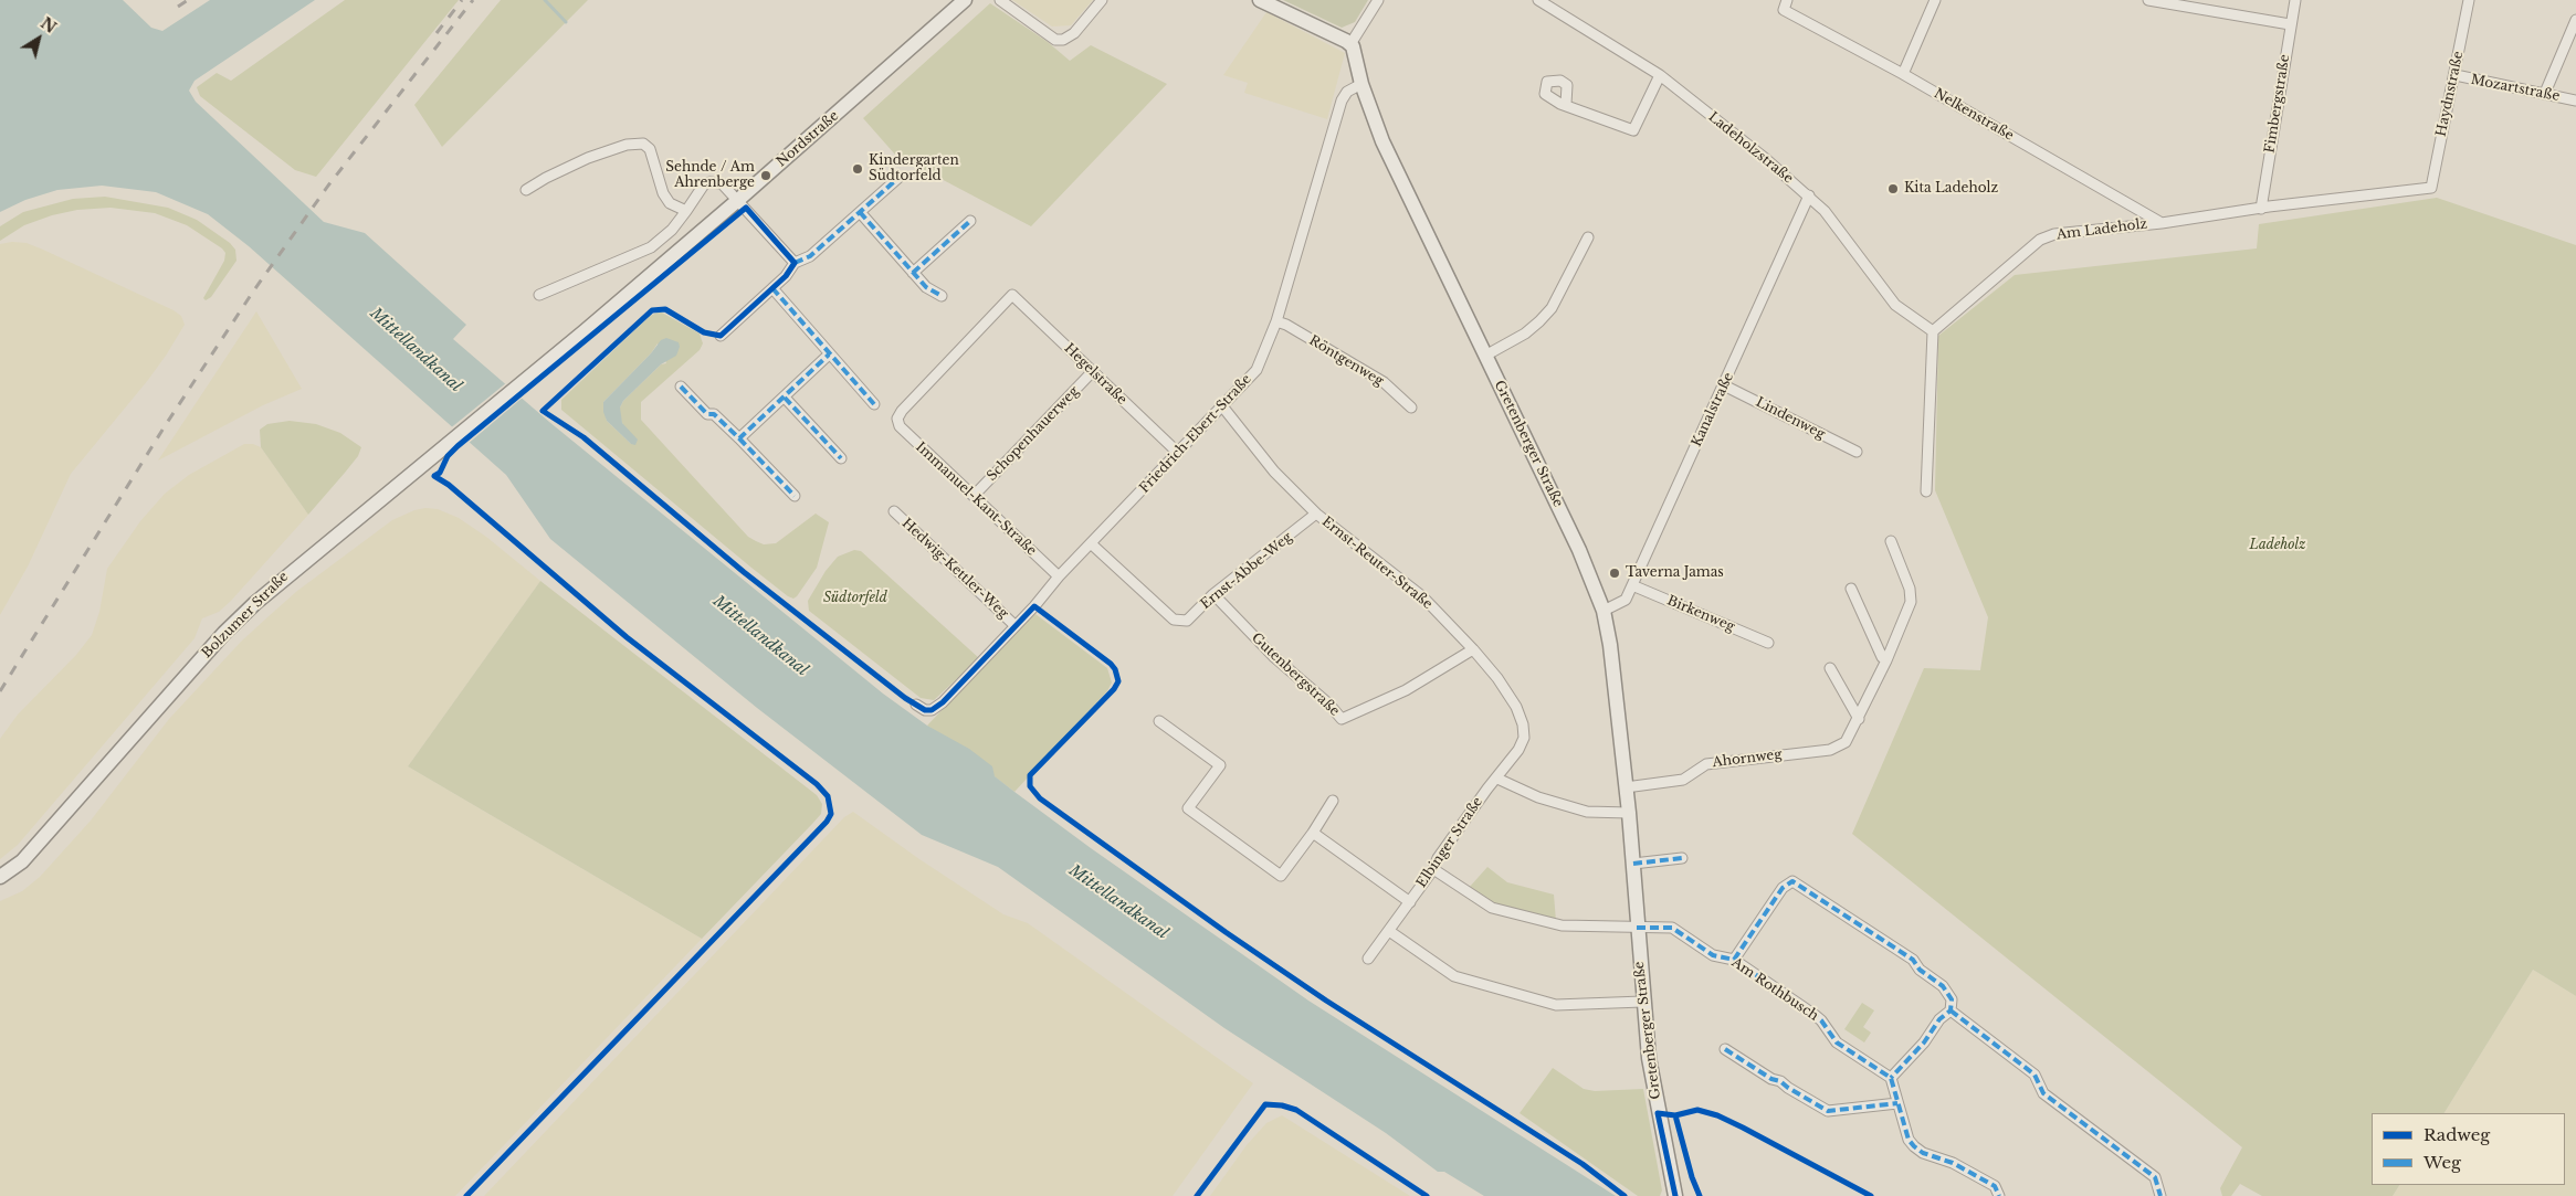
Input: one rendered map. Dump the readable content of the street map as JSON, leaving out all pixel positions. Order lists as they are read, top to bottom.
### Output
{
  "streets": {
    "main road": ["Nordstraße", "Gretenberger Straße", "Bolzumer Straße"],
    "street": [
      "Mozartstraße",
      "Haydnstraße",
      "Fimbergstraße",
      "Nelkenstraße",
      "Ladeholzstraße",
      "Am Ladeholz",
      "Röntgenweg",
      "Hegelstraße",
      "Kanalstraße",
      "Lindenweg",
      "Schopenhauerweg",
      "Friedrich-Ebert-Straße",
      "Immanuel-Kant-Straße",
      "Ernst-Reuter-Straße",
      "Hedwig-Kettler-Weg",
      "Ernst-Abbe-Weg",
      "Birkenweg",
      "Gutenbergstraße",
      "Ahornweg",
      "Elbinger Straße",
      "Am Rothbusch"
    ]
  },
  "crossings": [
    ["Mozartstraße", "Haydnstraße"],
    ["Haydnstraße", "Am Ladeholz"],
    ["Fimbergstraße", "Am Ladeholz"],
    ["Nelkenstraße", "Am Ladeholz"],
    ["Nordstraße", "Bolzumer Straße"],
    ["Ladeholzstraße", "Am Ladeholz"],
    ["Ladeholzstraße", "Kanalstraße"],
    ["Röntgenweg", "Friedrich-Ebert-Straße"],
    ["Hegelstraße", "Schopenhauerweg"],
    ["Hegelstraße", "Friedrich-Ebert-Straße"],
    ["Hegelstraße", "Immanuel-Kant-Straße"],
    ["Kanalstraße", "Lindenweg"],
    ["Kanalstraße", "Gretenberger Straße"],
    ["Kanalstraße", "Birkenweg"],
    ["Schopenhauerweg", "Immanuel-Kant-Straße"],
    ["Friedrich-Ebert-Straße", "Gretenberger Straße"],
    ["Friedrich-Ebert-Straße", "Immanuel-Kant-Straße"],
    ["Friedrich-Ebert-Straße", "Ernst-Reuter-Straße"],
    ["Friedrich-Ebert-Straße", "Hedwig-Kettler-Weg"],
    ["Friedrich-Ebert-Straße", "Ernst-Abbe-Weg"],
    ["Gretenberger Straße", "Ahornweg"],
    ["Gretenberger Straße", "Am Rothbusch"],
    ["Ernst-Reuter-Straße", "Ernst-Abbe-Weg"],
    ["Ernst-Reuter-Straße", "Gutenbergstraße"],
    ["Ernst-Reuter-Straße", "Elbinger Straße"],
    ["Ernst-Abbe-Weg", "Gutenbergstraße"],
    ["Elbinger Straße", "Am Rothbusch"]
  ],
  "water": ["Mittellandkanal"],
  "parks": ["Ladeholz", "Südtorfeld"],
  "places": [
    "Kindergarten Südtorfeld",
    "Sehnde / Am Ahrenberge",
    "Kita Ladeholz",
    "Taverna Jamas"
  ],
  "legend": ["Radweg", "Weg"],
  "north": "top right"
}
